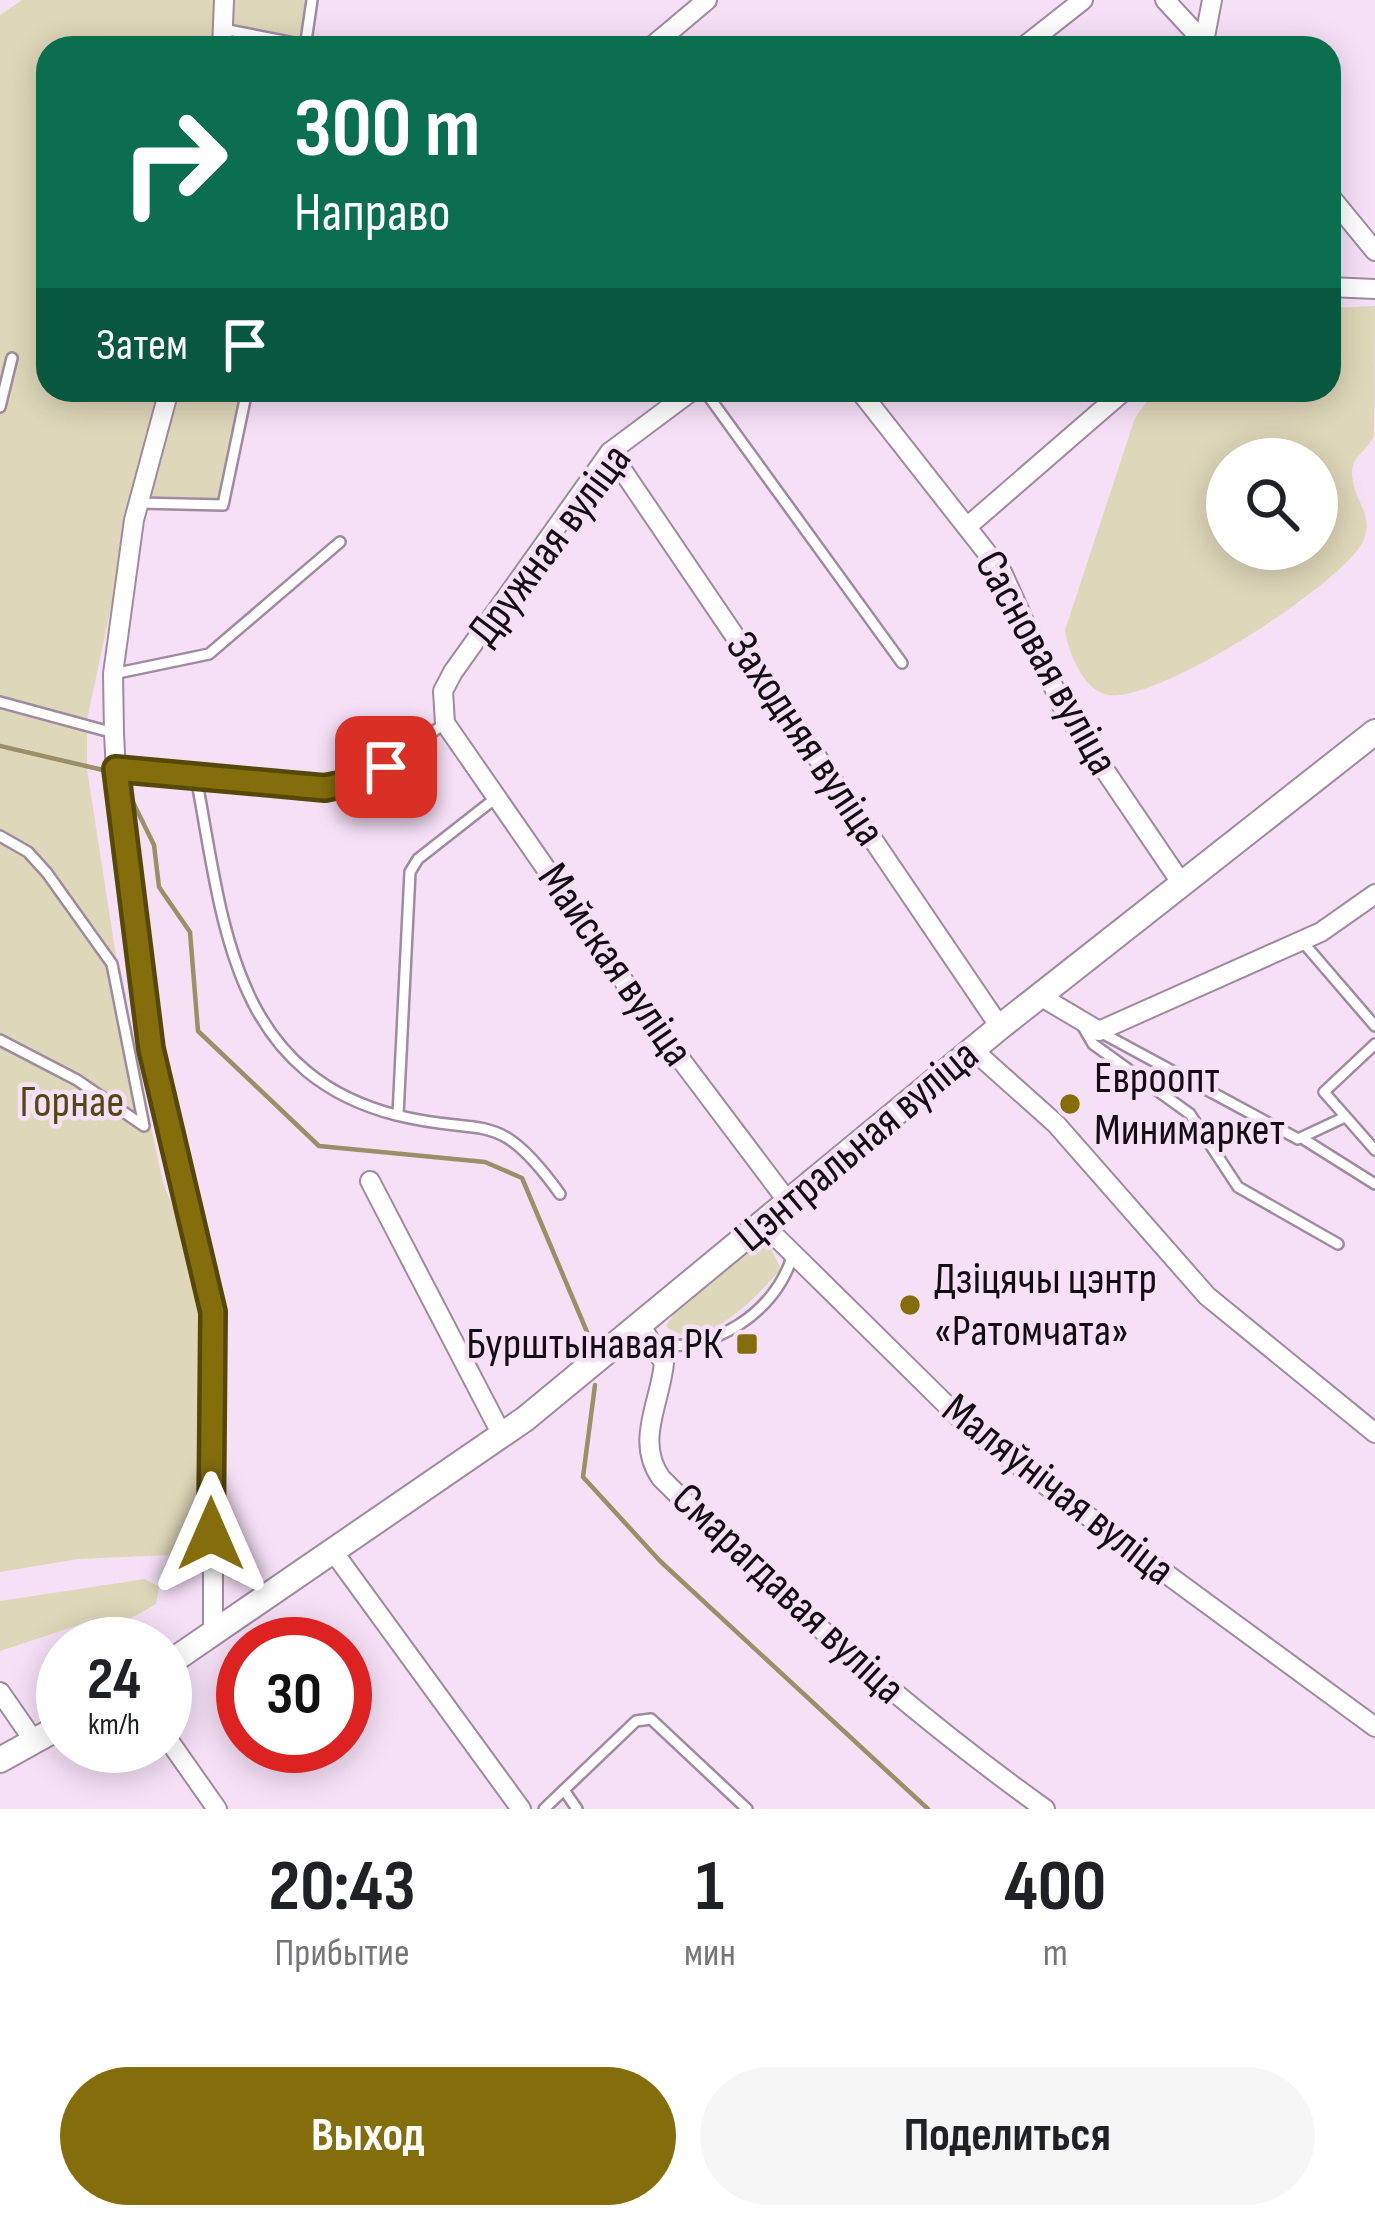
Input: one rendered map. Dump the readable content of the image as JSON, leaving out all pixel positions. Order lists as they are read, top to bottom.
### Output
{
  "streets": {
    "street": [
      "Дружная вуліца",
      "Сасновая вуліца",
      "Заходняя вуліца",
      "Майская вуліца",
      "Цэнтральная вуліца",
      "Маляўнічая вуліца",
      "Смарагдавая вуліца"
    ]
  },
  "crossings": [
    ["Дружная вуліца", "Заходняя вуліца"],
    ["Дружная вуліца", "Майская вуліца"],
    ["Сасновая вуліца", "Цэнтральная вуліца"],
    ["Заходняя вуліца", "Цэнтральная вуліца"],
    ["Майская вуліца", "Цэнтральная вуліца"],
    ["Цэнтральная вуліца", "Маляўнічая вуліца"],
    ["Цэнтральная вуліца", "Смарагдавая вуліца"]
  ],
  "parks": ["Горнае"],
  "places": {
    "other": ["Евроопт Минимаркет", "Дзіцячы цэнтр «Ратомчата»"],
    "transit": ["Бурштынавая РК"]
  },
  "page": {
    "turn": ["300 m", "Направо"],
    "then": "Затем",
    "speed": "24 km/h",
    "limit": "30",
    "eta": [
      "20:43",
      "Прибытие",
      "1",
      "мин",
      "400",
      "m"
    ],
    "buttons": ["Выход", "Поделиться"]
  }
}
